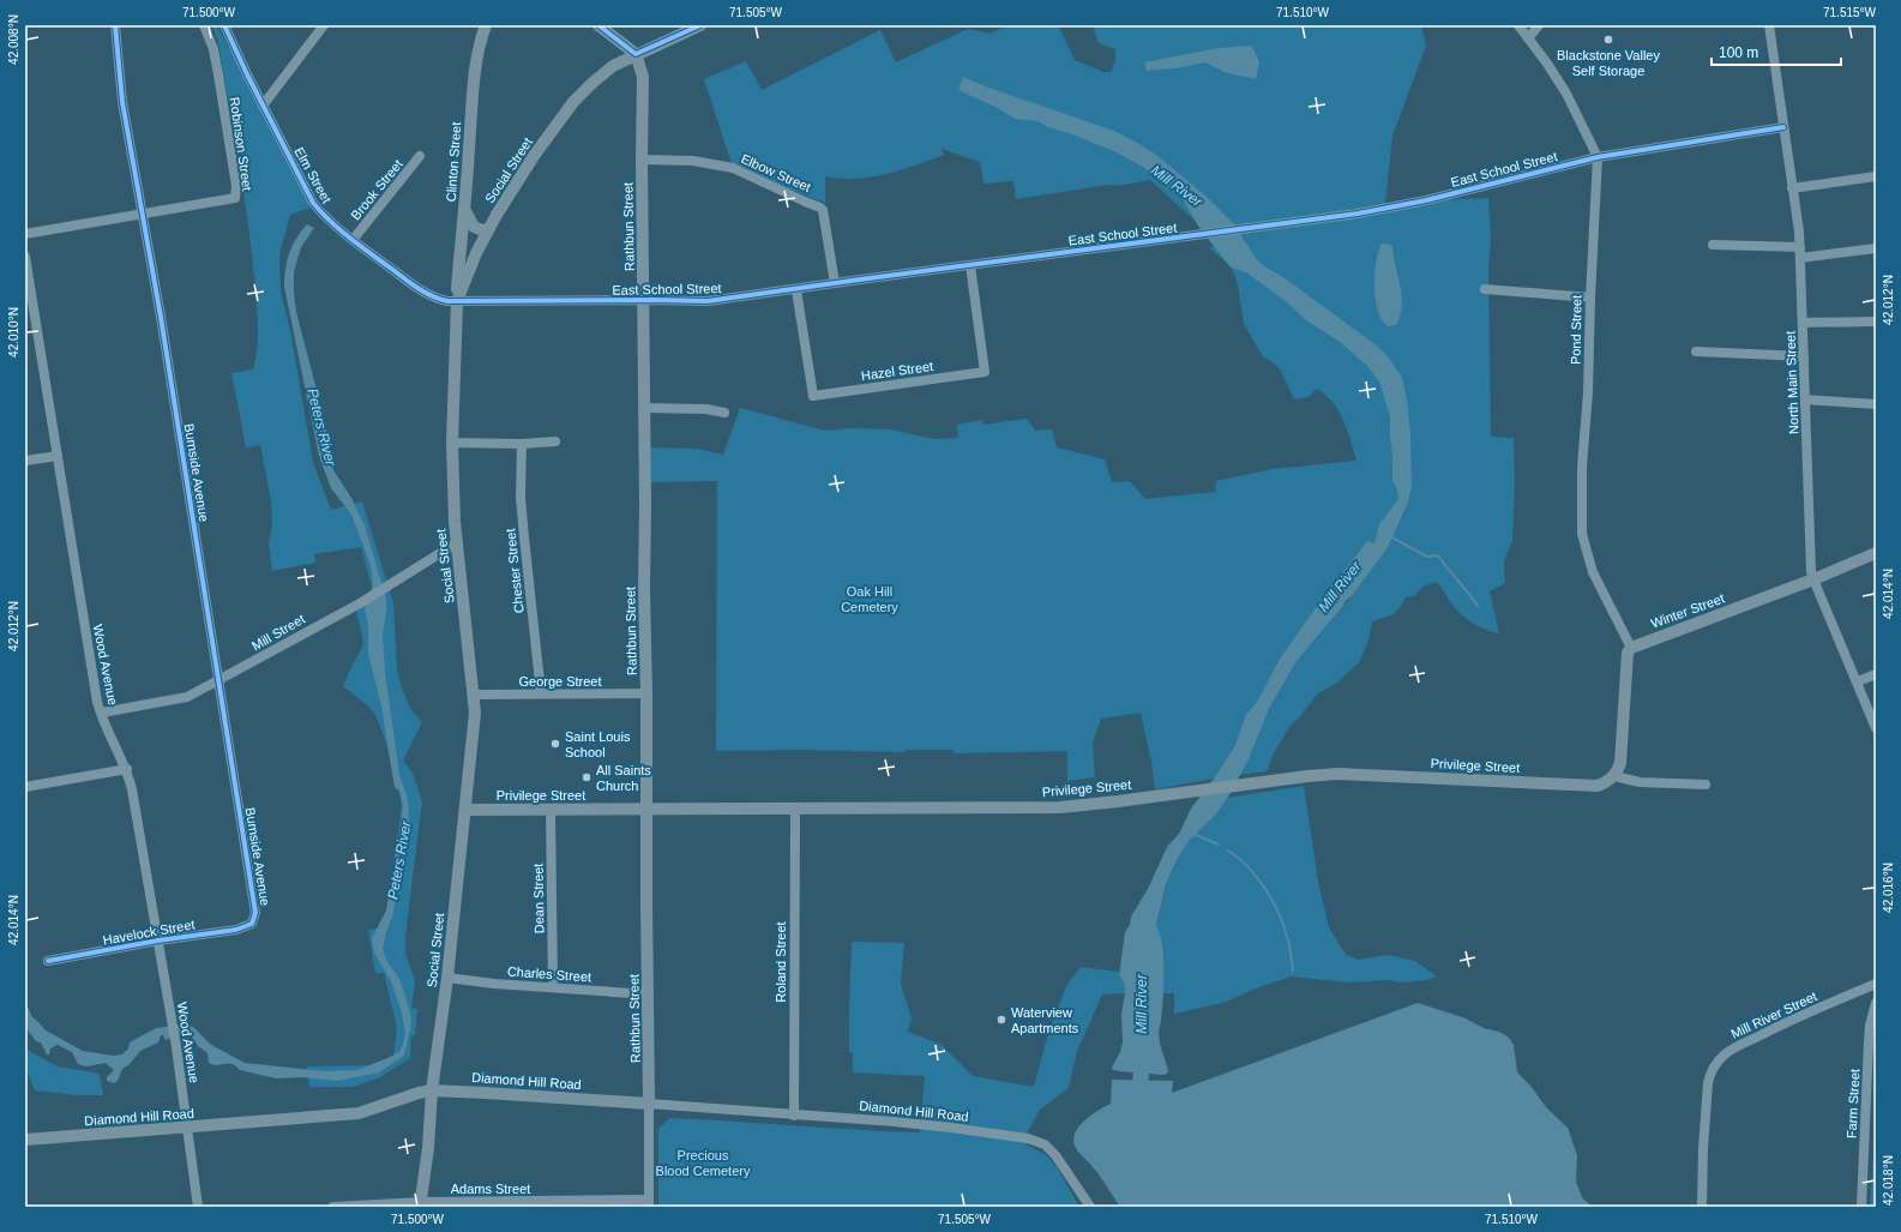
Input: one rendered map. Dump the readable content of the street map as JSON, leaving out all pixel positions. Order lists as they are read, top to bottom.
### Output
{
  "streets": {
    "main road": [
      "Clinton Street",
      "Social Street",
      "Rathbun Street",
      "Winter Street",
      "Privilege Street",
      "Diamond Hill Road"
    ],
    "street": [
      "Robinson Street",
      "East School Street",
      "Elbow Street",
      "Elm Street",
      "Brook Street",
      "Pond Street",
      "Hazel Street",
      "North Main Street",
      "Burnside Avenue",
      "Chester Street",
      "Mill Street",
      "Wood Avenue",
      "George Street",
      "Dean Street",
      "Havelock Street",
      "Roland Street",
      "Charles Street",
      "Mill River Street",
      "Farm Street",
      "Adams Street"
    ]
  },
  "crossings": [
    ["Robinson Street", "Burnside Avenue"],
    ["Clinton Street", "East School Street"],
    ["Clinton Street", "Social Street"],
    ["Clinton Street", "Elm Street"],
    ["East School Street", "Social Street"],
    ["East School Street", "Elbow Street"],
    ["East School Street", "Elm Street"],
    ["East School Street", "Rathbun Street"],
    ["East School Street", "Pond Street"],
    ["East School Street", "Hazel Street"],
    ["East School Street", "North Main Street"],
    ["Social Street", "Elm Street"],
    ["Social Street", "Rathbun Street"],
    ["Social Street", "Mill Street"],
    ["Social Street", "George Street"],
    ["Social Street", "Privilege Street"],
    ["Social Street", "Charles Street"],
    ["Social Street", "Diamond Hill Road"],
    ["Social Street", "Adams Street"],
    ["Elbow Street", "Rathbun Street"],
    ["Elm Street", "Brook Street"],
    ["Rathbun Street", "George Street"],
    ["Rathbun Street", "Privilege Street"],
    ["Rathbun Street", "Charles Street"],
    ["Rathbun Street", "Diamond Hill Road"],
    ["Rathbun Street", "Adams Street"],
    ["Pond Street", "Winter Street"],
    ["North Main Street", "Winter Street"],
    ["Burnside Avenue", "Mill Street"],
    ["Burnside Avenue", "Havelock Street"],
    ["Chester Street", "George Street"],
    ["Mill Street", "Wood Avenue"],
    ["Wood Avenue", "Havelock Street"],
    ["Wood Avenue", "Diamond Hill Road"],
    ["Privilege Street", "Dean Street"],
    ["Privilege Street", "Roland Street"],
    ["Dean Street", "Charles Street"],
    ["Roland Street", "Diamond Hill Road"]
  ],
  "water": ["Mill River", "Peters River"],
  "parks": ["Oak Hill Cemetery", "Precious Blood Cemetery"],
  "places": [
    "Blackstone Valley Self Storage",
    "Saint Louis School",
    "All Saints Church",
    "Waterview Apartments"
  ],
  "scale_bar": "100 m",
  "coordinates": [
    "71.500°W",
    "71.505°W",
    "71.510°W",
    "71.515°W",
    "42.008°N",
    "42.012°N",
    "42.010°N",
    "42.014°N",
    "42.016°N",
    "42.018°N"
  ]
}
